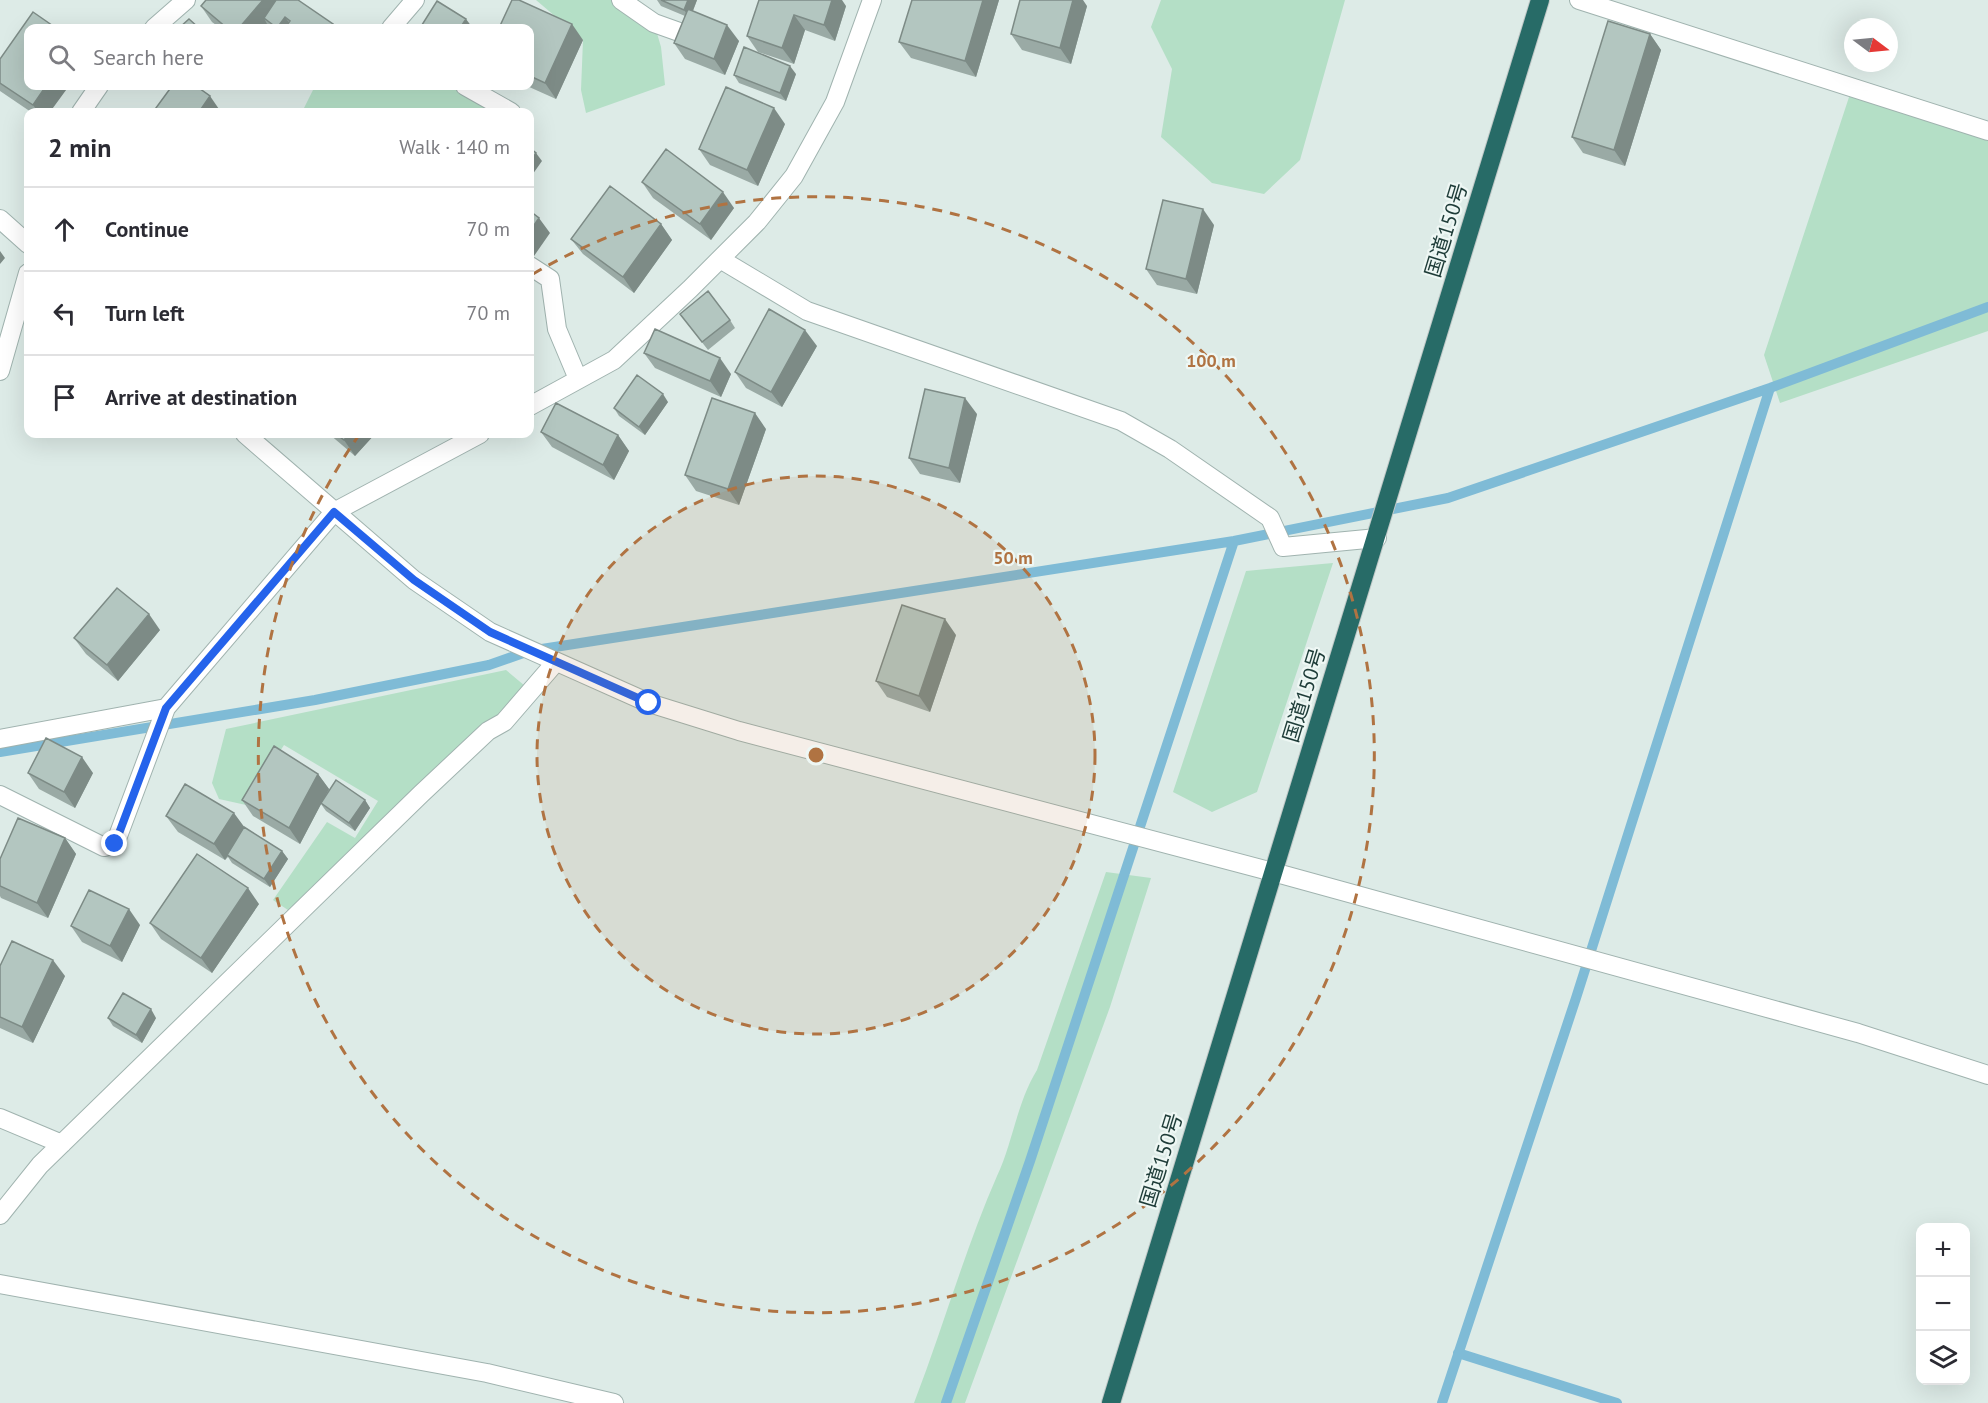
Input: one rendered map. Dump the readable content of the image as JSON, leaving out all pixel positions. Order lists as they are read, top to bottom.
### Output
{
  "streets": {
    "highway": ["国道150号"]
  },
  "north": "right",
  "page": {
    "search": "Search here",
    "heading": ["2 min", "Walk · 140 m"],
    "list": [
      ["Continue", "70 m"],
      ["Turn left", "70 m"],
      "Arrive at destination"
    ],
    "map_buttons": ["+", "−"]
  },
  "rings": ["100 m", "50 m"]
}
